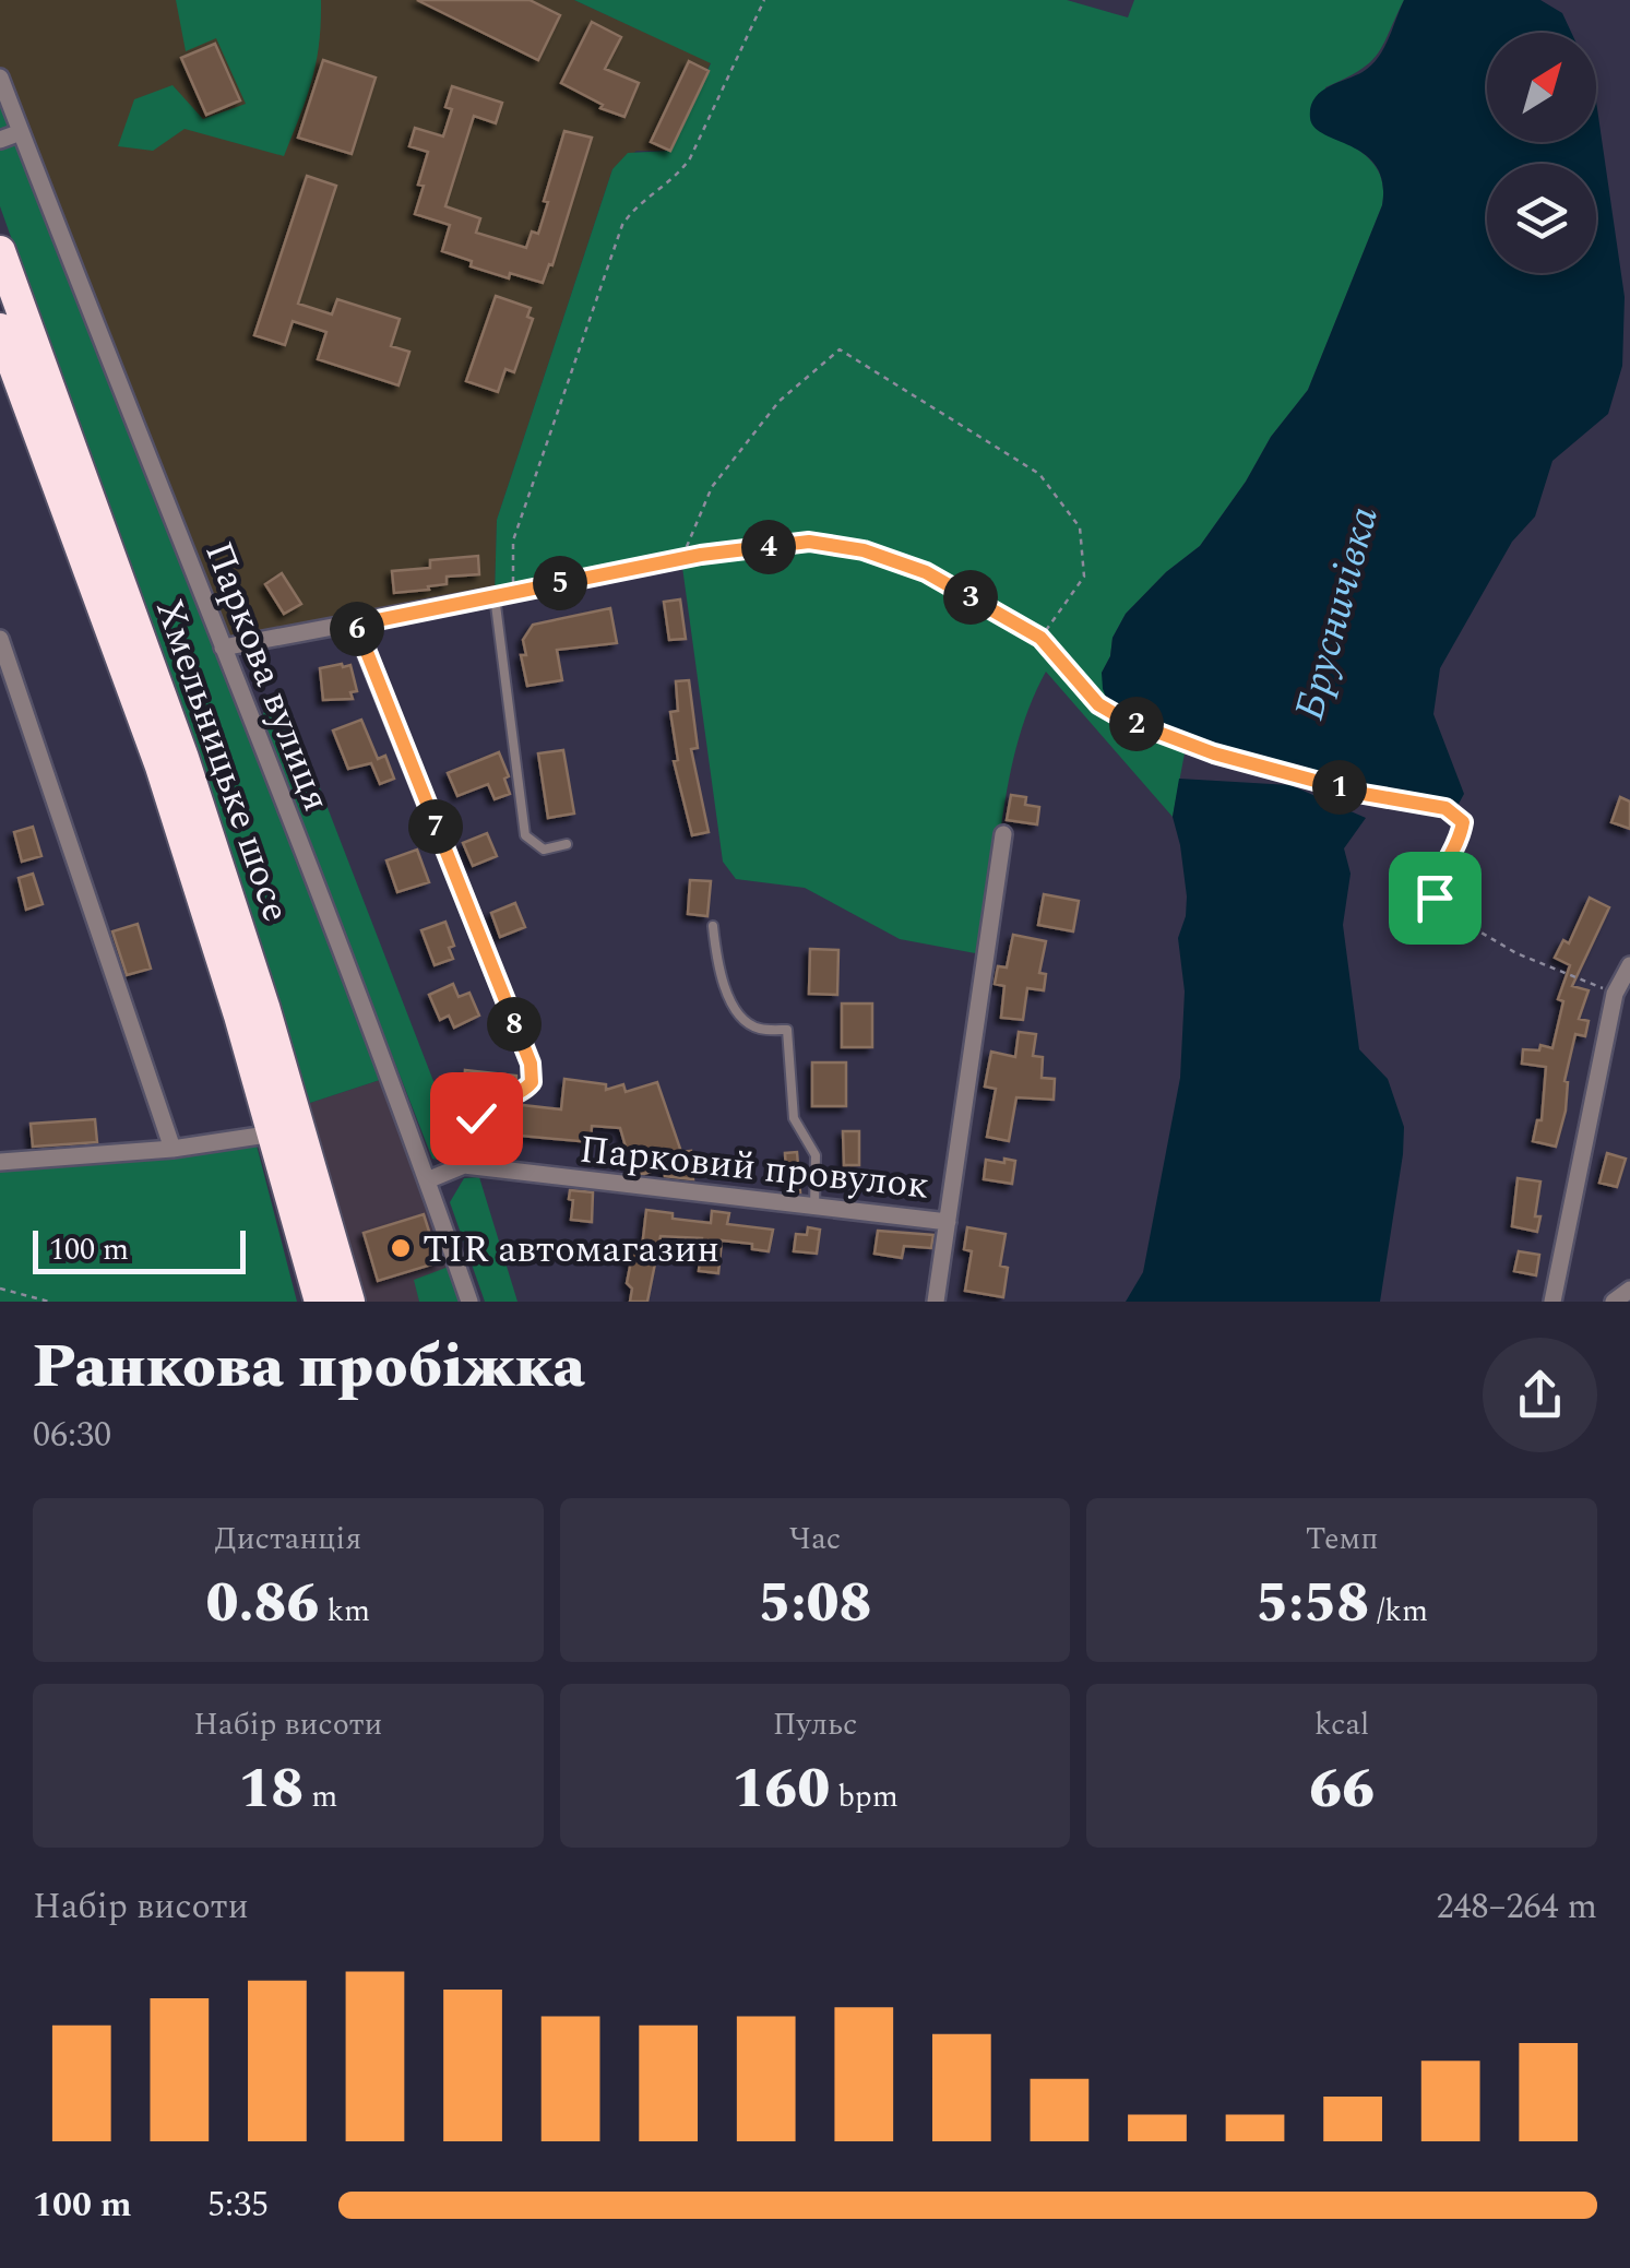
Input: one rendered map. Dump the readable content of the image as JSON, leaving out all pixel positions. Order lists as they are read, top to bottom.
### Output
{
  "streets": {
    "highway": ["Хмельницьке шосе"],
    "street": ["Паркова вулиця", "Парковий провулок"]
  },
  "crossings": [
    ["Паркова вулиця", "Парковий провулок"]
  ],
  "water": ["Брусничівка"],
  "places": ["TIR автомагазин"],
  "scale_bar": "100 m",
  "north": "top right",
  "page": {
    "pins": [
      "4",
      "5",
      "3",
      "6",
      "2",
      "1",
      "7",
      "8"
    ],
    "scale": "100 m",
    "heading": ["Ранкова пробіжка", "06:30"],
    "stats": [
      ["Дистанція", "0.86 km"],
      ["Час", "5:08"],
      ["Темп", "5:58 /km"],
      ["Набір висоти", "18 m"],
      ["Пульс", "160 bpm"],
      ["kcal", "66"]
    ],
    "chart": ["Набір висоти", "248–264 m"],
    "list": [
      {
        "name": "100 m",
        "note": "5:35"
      }
    ]
  }
}
